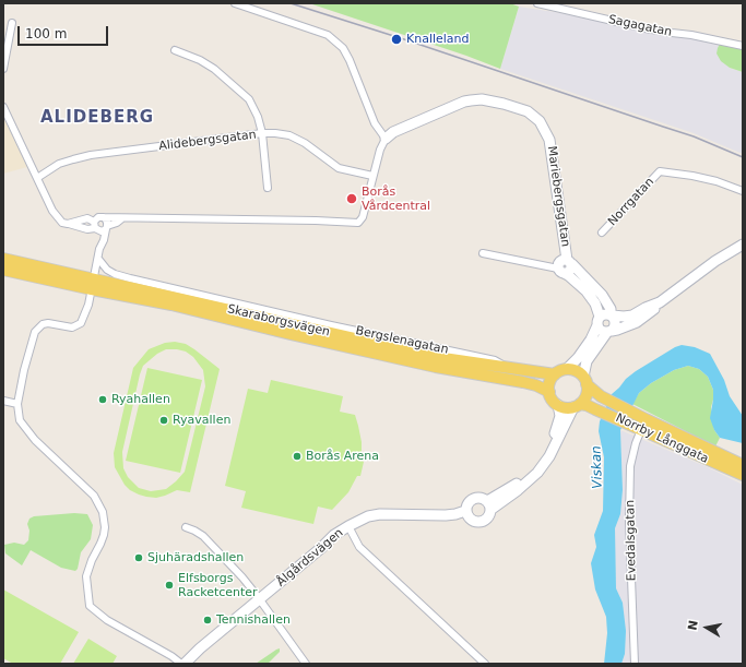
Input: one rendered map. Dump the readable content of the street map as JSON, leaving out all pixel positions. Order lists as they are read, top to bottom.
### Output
{
  "streets": {
    "main road": ["Skaraborgsvägen", "Norrby Långgata"],
    "street": [
      "Sagagatan",
      "Alidebergsgatan",
      "Mariebergsgatan",
      "Norrgatan",
      "Bergslenagatan",
      "Evedalsgatan",
      "Ålgårdsvägen"
    ]
  },
  "crossings": [
    ["Skaraborgsvägen", "Bergslenagatan"],
    ["Skaraborgsvägen", "Norrby Långgata"],
    ["Norrby Långgata", "Evedalsgatan"]
  ],
  "districts": ["ALIDEBERG"],
  "water": ["Viskan"],
  "places": [
    "Knalleland",
    "Borås Vårdcentral",
    "Ryahallen",
    "Ryavallen",
    "Borås Arena",
    "Sjuhäradshallen",
    "Elfsborgs Racketcenter",
    "Tennishallen"
  ],
  "scale_bar": "100 m",
  "north": "left"
}
